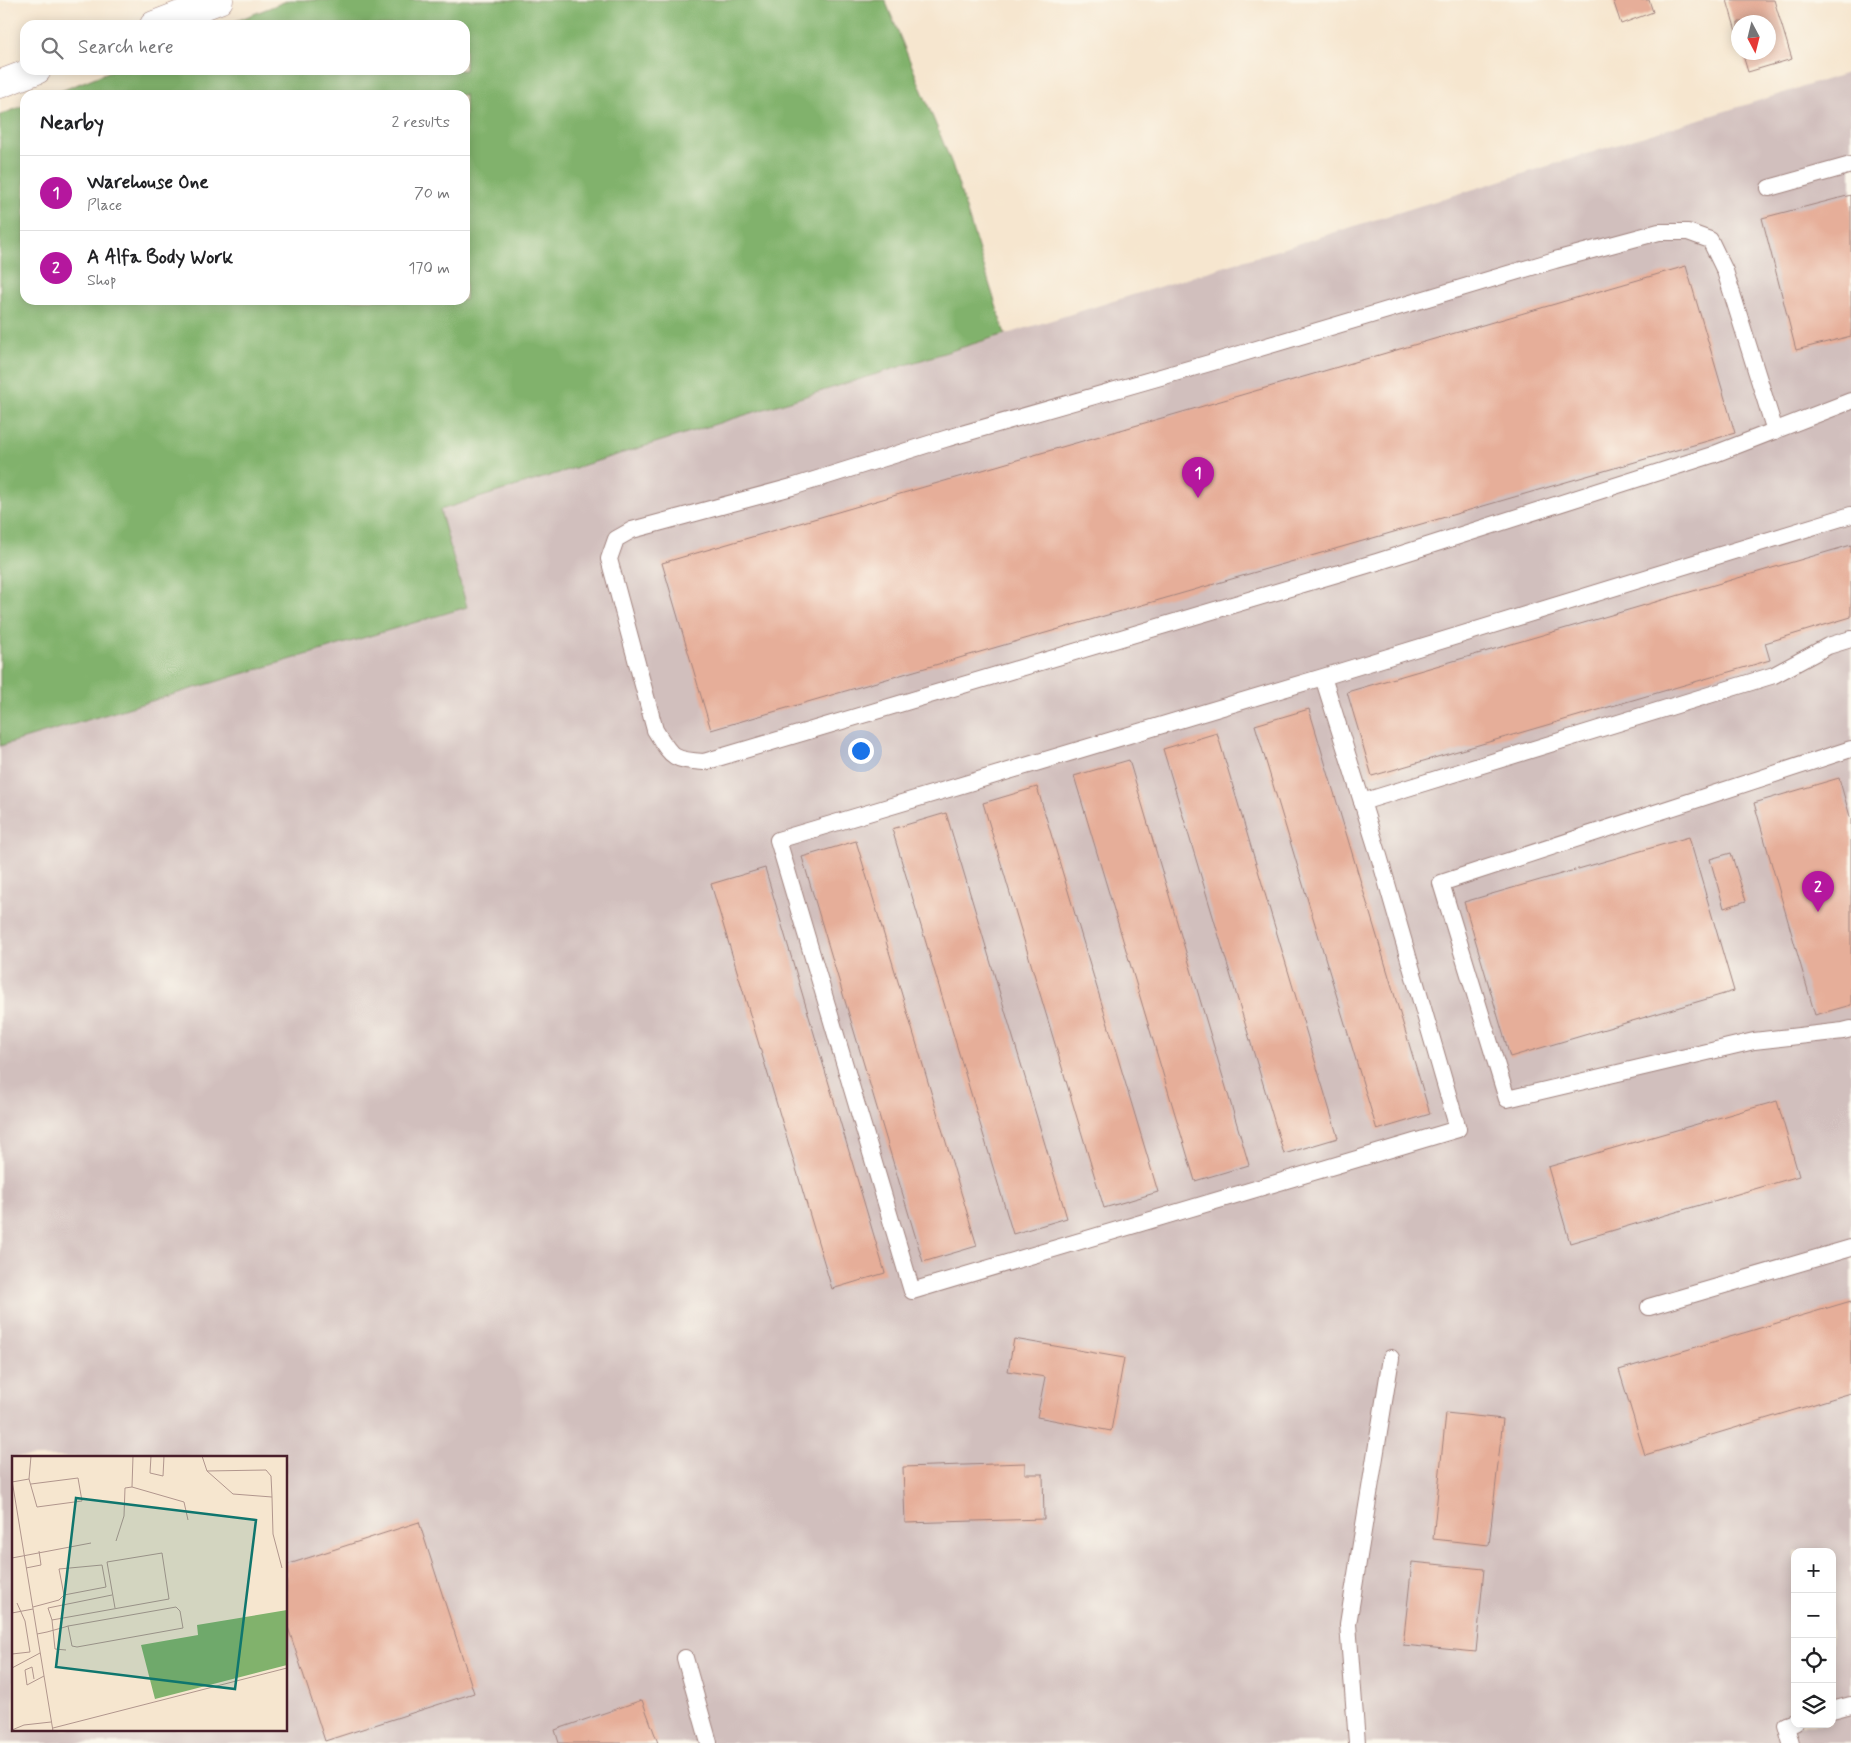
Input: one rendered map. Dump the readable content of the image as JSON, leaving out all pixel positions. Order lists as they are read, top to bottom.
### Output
{
  "north": "bottom",
  "page": {
    "search": "Search here",
    "heading": ["Nearby", "2 results"],
    "list": [
      {
        "mark": "1",
        "name": "Warehouse One",
        "note": "Place",
        "value": "70 m"
      },
      {
        "mark": "2",
        "name": "A Alfa Body Work",
        "note": "Shop",
        "value": "170 m"
      }
    ],
    "pins": ["1", "2"],
    "map_buttons": ["+", "−"]
  }
}
